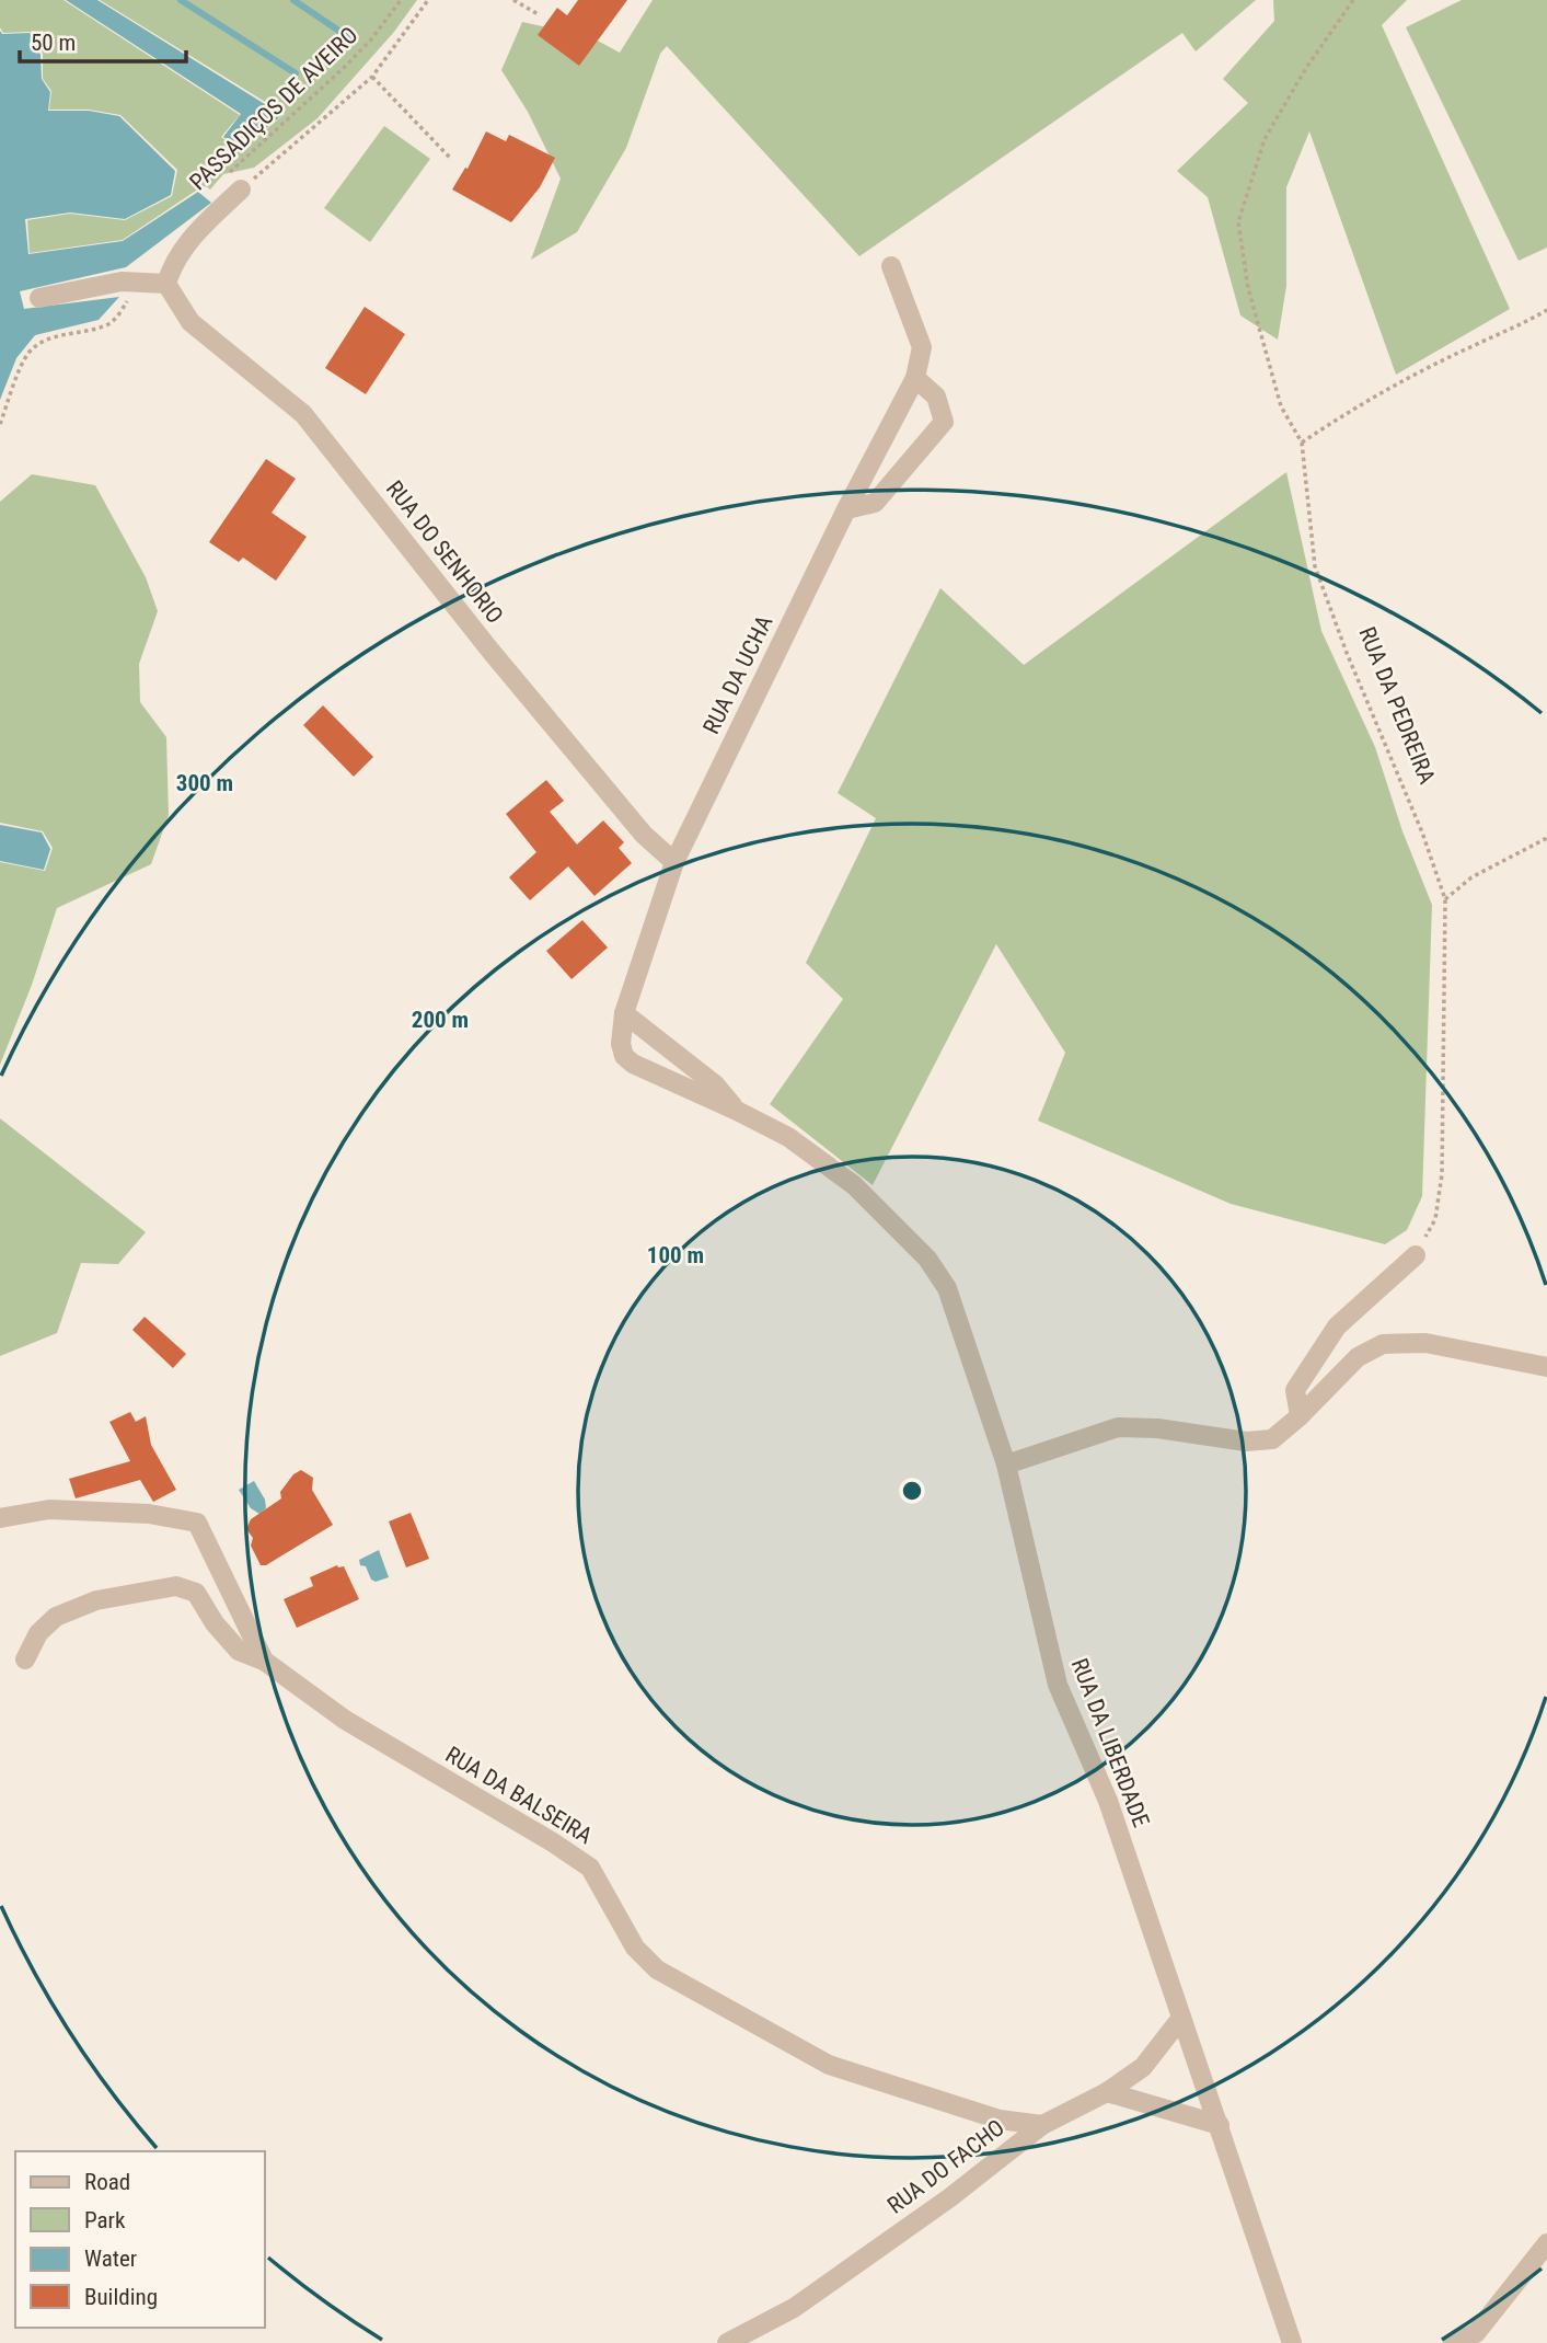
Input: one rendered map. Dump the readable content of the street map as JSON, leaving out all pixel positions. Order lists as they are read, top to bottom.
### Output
{
  "streets": {
    "street": [
      "RUA DO SENHORIO",
      "RUA DA UCHA",
      "RUA DA LIBERDADE",
      "RUA DA BALSEIRA",
      "RUA DO FACHO"
    ],
    "path": ["PASSADIÇOS DE AVEIRO", "RUA DA PEDREIRA"]
  },
  "crossings": [
    ["RUA DO SENHORIO", "RUA DA UCHA"],
    ["RUA DO SENHORIO", "RUA DA LIBERDADE"],
    ["RUA DA UCHA", "RUA DA LIBERDADE"],
    ["RUA DA LIBERDADE", "RUA DO FACHO"],
    ["RUA DA BALSEIRA", "RUA DO FACHO"]
  ],
  "legend": [
    "Road",
    "Park",
    "Water",
    "Building"
  ],
  "scale_bar": "50 m",
  "rings": ["300 m", "200 m", "100 m"]
}
